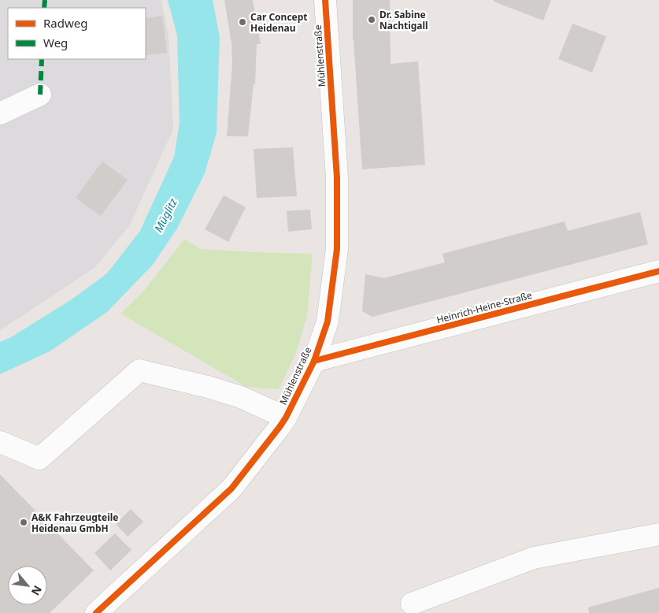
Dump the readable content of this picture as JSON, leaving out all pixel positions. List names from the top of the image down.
{
  "streets": {
    "street": ["Mühlenstraße", "Heinrich-Heine-Straße"]
  },
  "crossings": [
    ["Mühlenstraße", "Heinrich-Heine-Straße"]
  ],
  "water": ["Müglitz"],
  "places": ["Dr. Sabine Nachtigall", "Car Concept Heidenau", "A&K Fahrzeugteile Heidenau GmbH"],
  "legend": ["Radweg", "Weg"],
  "north": "bottom right"
}
